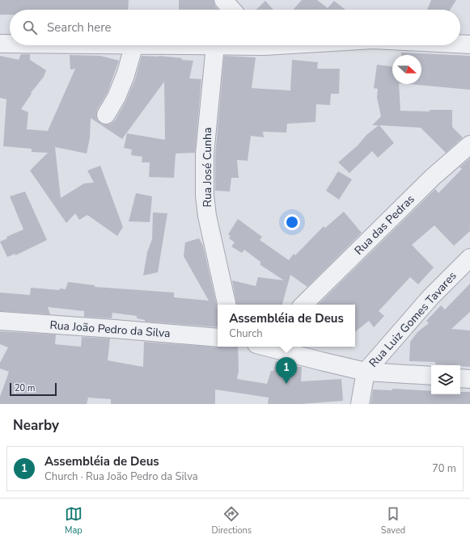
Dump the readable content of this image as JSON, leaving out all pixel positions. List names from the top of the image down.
{
  "streets": {
    "street": [
      "Rua José Cunha",
      "Rua das Pedras",
      "Rua Luiz Gomes Tavares",
      "Rua João Pedro da Silva"
    ]
  },
  "scale_bar": "20 m",
  "north": "right",
  "page": {
    "search": "Search here",
    "popup": ["Assembléia de Deus", "Church"],
    "pins": "1",
    "scale": "20 m",
    "heading": "Nearby",
    "list": [
      {
        "mark": "1",
        "name": "Assembléia de Deus",
        "note": "Church · Rua João Pedro da Silva",
        "value": "70 m"
      }
    ],
    "nav": ["Map", "Directions", "Saved"]
  }
}
